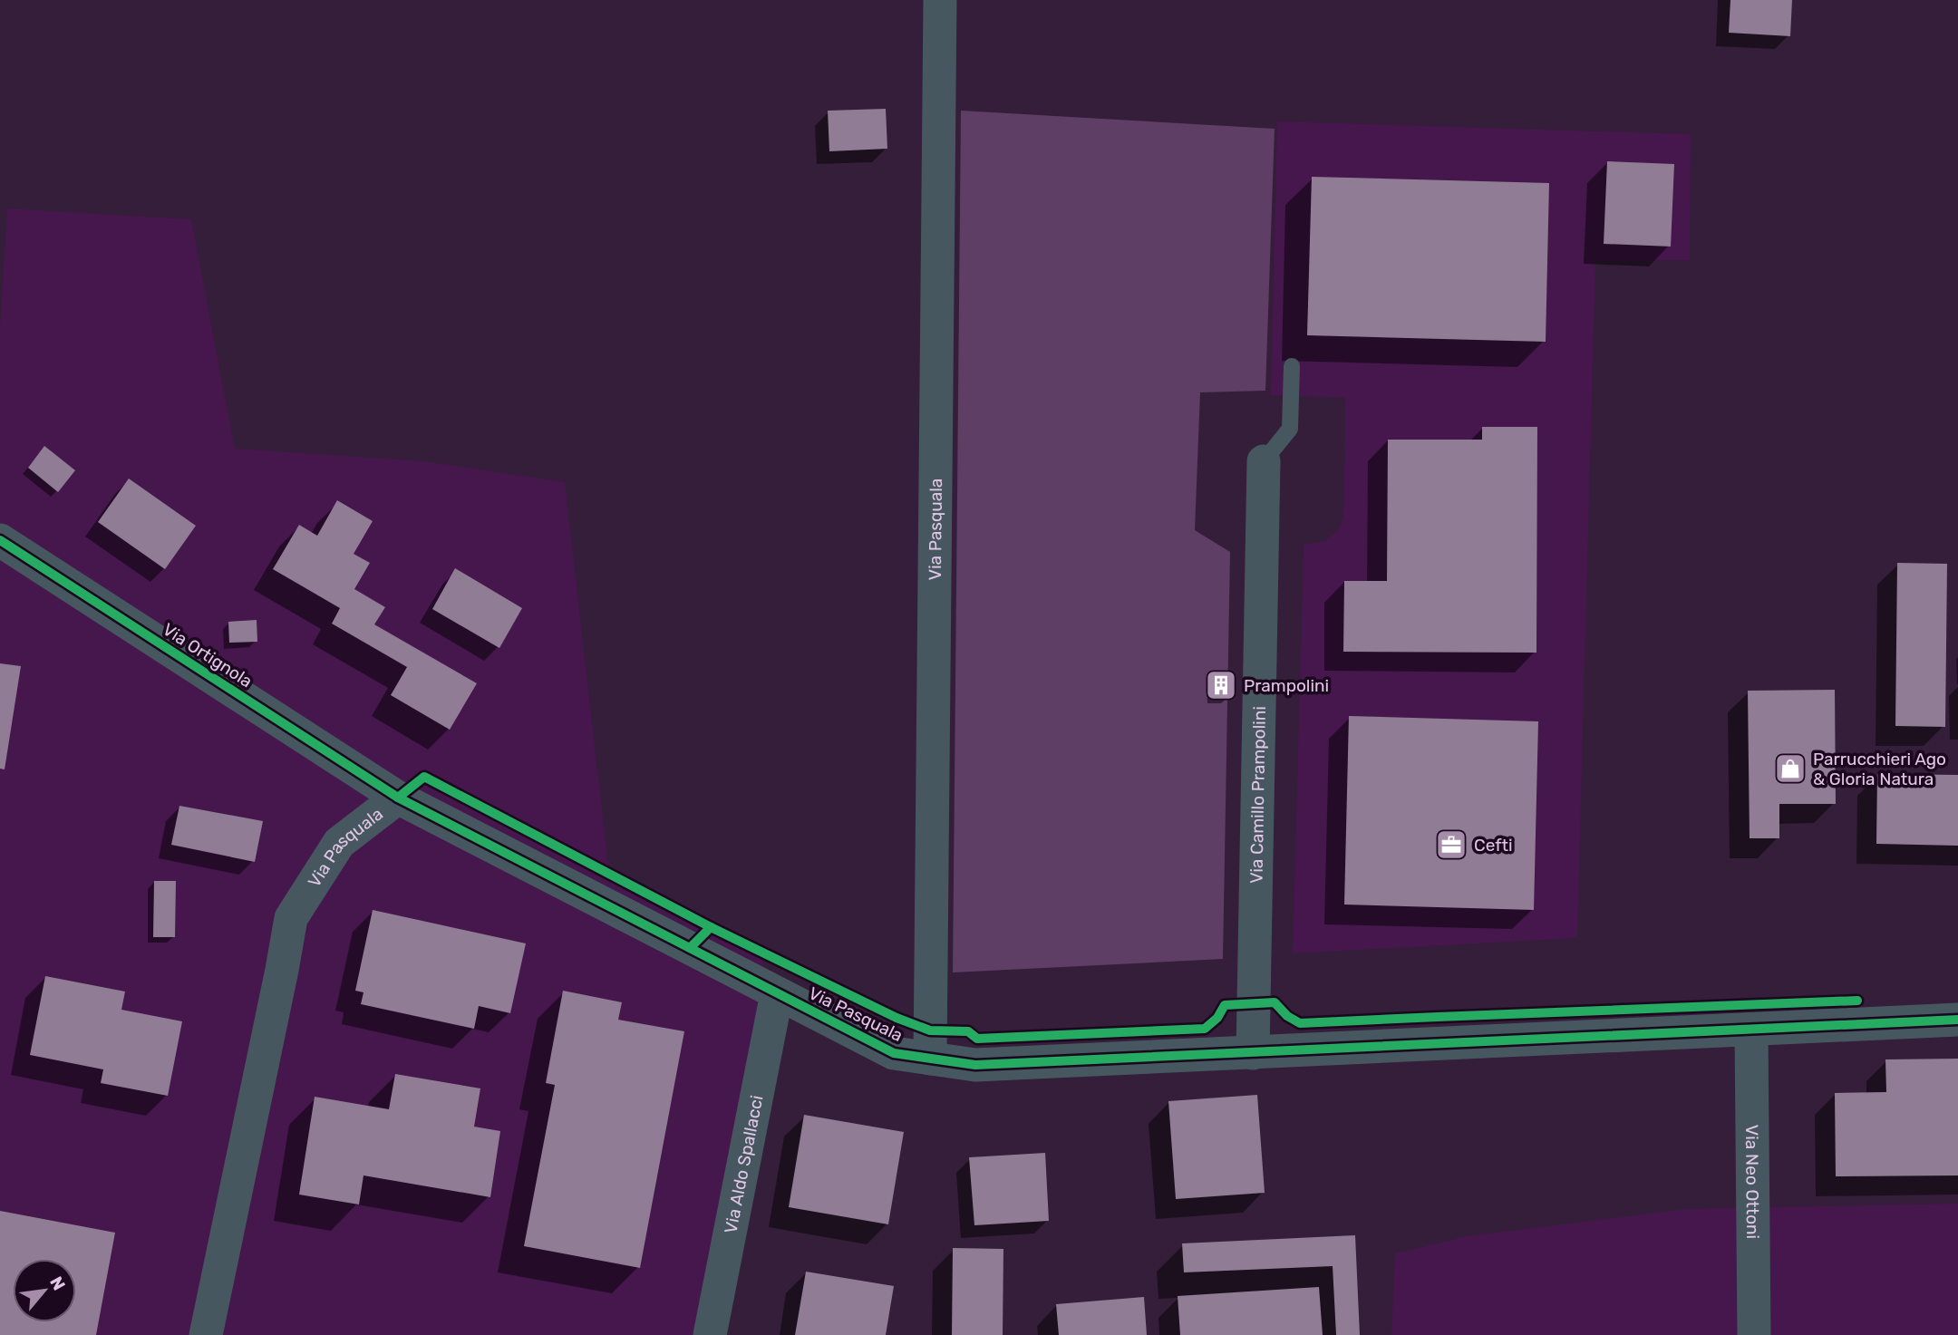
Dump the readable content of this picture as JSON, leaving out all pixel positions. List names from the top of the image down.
{
  "streets": {
    "street": [
      "Via Pasquala",
      "Via Ortignola",
      "Via Camillo Prampolini",
      "Via Aldo Spallacci",
      "Via Neo Ottoni"
    ]
  },
  "crossings": [
    ["Via Pasquala", "Via Ortignola"],
    ["Via Pasquala", "Via Camillo Prampolini"],
    ["Via Pasquala", "Via Aldo Spallacci"],
    ["Via Pasquala", "Via Neo Ottoni"]
  ],
  "places": {
    "building": ["Prampolini"],
    "shop": ["Parrucchieri Ago & Gloria Natura"],
    "office": ["Cefti"]
  },
  "north": "top right"
}
